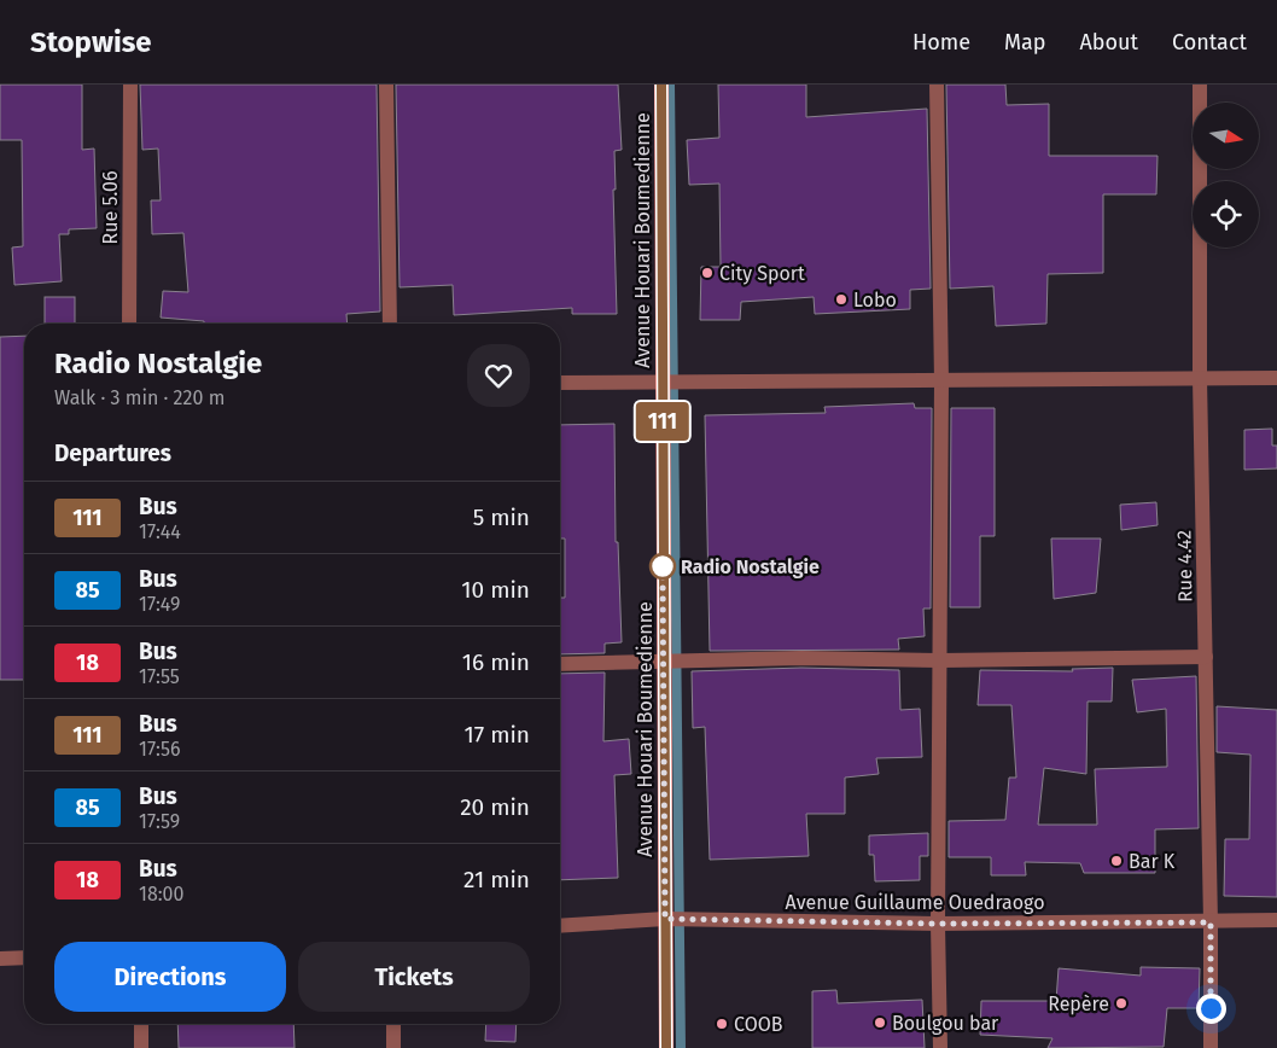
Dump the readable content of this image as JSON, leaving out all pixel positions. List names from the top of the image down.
{
  "streets": {
    "main road": ["Avenue Houari Boumedienne"],
    "street": ["Rue 5.06", "Rue 4.42", "Avenue Guillaume Ouedraogo"]
  },
  "crossings": [
    ["Avenue Houari Boumedienne", "Avenue Guillaume Ouedraogo"],
    ["Rue 4.42", "Avenue Guillaume Ouedraogo"]
  ],
  "places": [
    "City Sport",
    "Lobo",
    "Radio Nostalgie",
    "Bar K",
    "Repère",
    "Boulgou bar",
    "COOB"
  ],
  "lines": ["bus line 111"],
  "north": "right",
  "page": {
    "header": "Stopwise",
    "nav": [
      "Home",
      "Map",
      "About",
      "Contact"
    ],
    "on_map": "111",
    "heading": [
      ["Radio Nostalgie", "Walk · 3 min · 220 m"],
      "Departures"
    ],
    "list": [
      {
        "mark": "111",
        "name": "Bus",
        "note": "17:44",
        "value": "5 min"
      },
      {
        "mark": "85",
        "name": "Bus",
        "note": "17:49",
        "value": "10 min"
      },
      {
        "mark": "18",
        "name": "Bus",
        "note": "17:55",
        "value": "16 min"
      },
      {
        "mark": "111",
        "name": "Bus",
        "note": "17:56",
        "value": "17 min"
      },
      {
        "mark": "85",
        "name": "Bus",
        "note": "17:59",
        "value": "20 min"
      },
      {
        "mark": "18",
        "name": "Bus",
        "note": "18:00",
        "value": "21 min"
      }
    ],
    "buttons": ["Directions", "Tickets"]
  }
}
